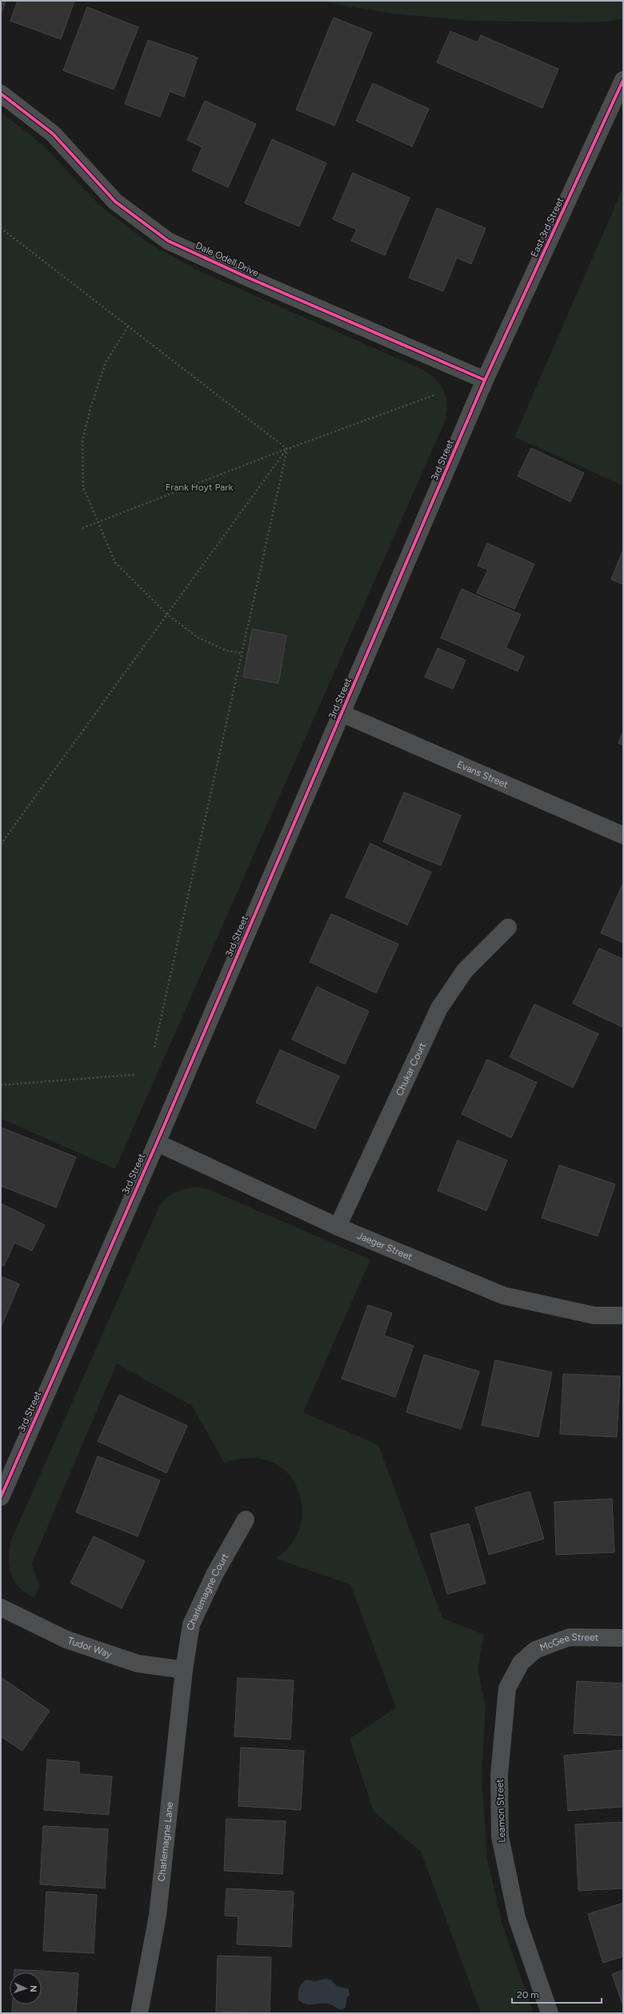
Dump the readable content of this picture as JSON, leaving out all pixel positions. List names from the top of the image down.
{
  "streets": {
    "street": [
      "East 3rd Street",
      "Dale Odell Drive",
      "3rd Street",
      "Evans Street",
      "Chukar Court",
      "Jaeger Street",
      "Charlemagne Court",
      "McGee Street",
      "Tudor Way",
      "Leamon Street",
      "Charlemagne Lane"
    ]
  },
  "crossings": [
    ["East 3rd Street", "Dale Odell Drive"],
    ["East 3rd Street", "3rd Street"],
    ["Dale Odell Drive", "3rd Street"],
    ["3rd Street", "Evans Street"],
    ["3rd Street", "Jaeger Street"],
    ["Chukar Court", "Jaeger Street"],
    ["Charlemagne Court", "Tudor Way"],
    ["Charlemagne Court", "Charlemagne Lane"],
    ["McGee Street", "Leamon Street"],
    ["Tudor Way", "Charlemagne Lane"]
  ],
  "parks": ["Frank Hoyt Park"],
  "scale_bar": "20 m",
  "north": "right"
}
